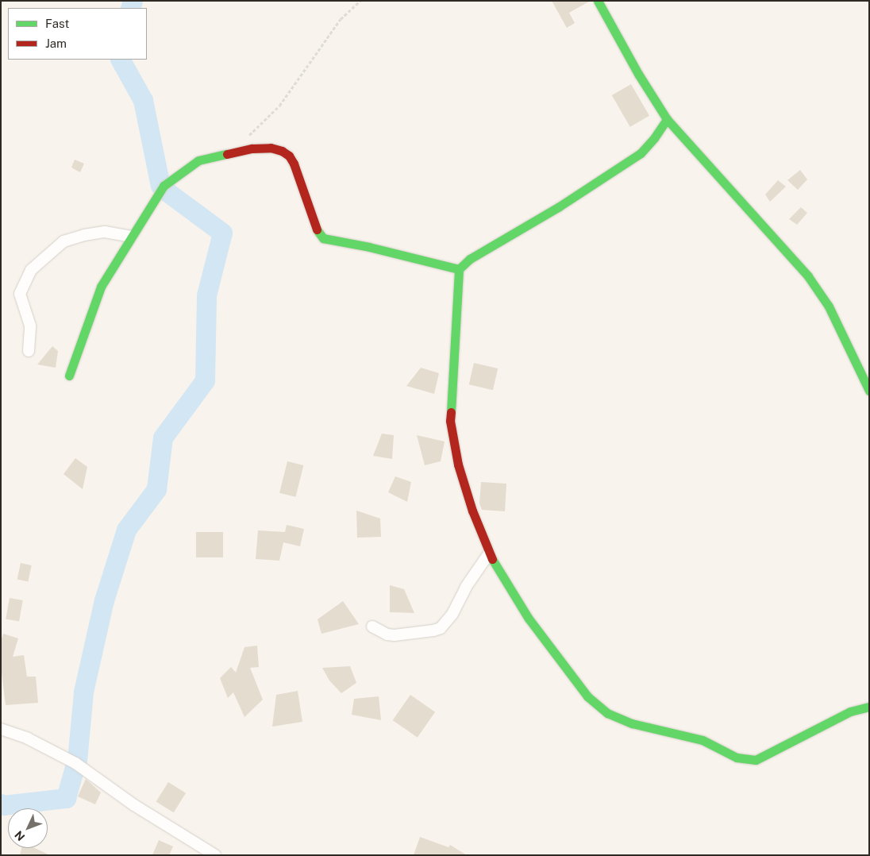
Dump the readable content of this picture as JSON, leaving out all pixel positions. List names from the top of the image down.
{
  "legend": ["Fast", "Jam"],
  "north": "bottom left"
}
